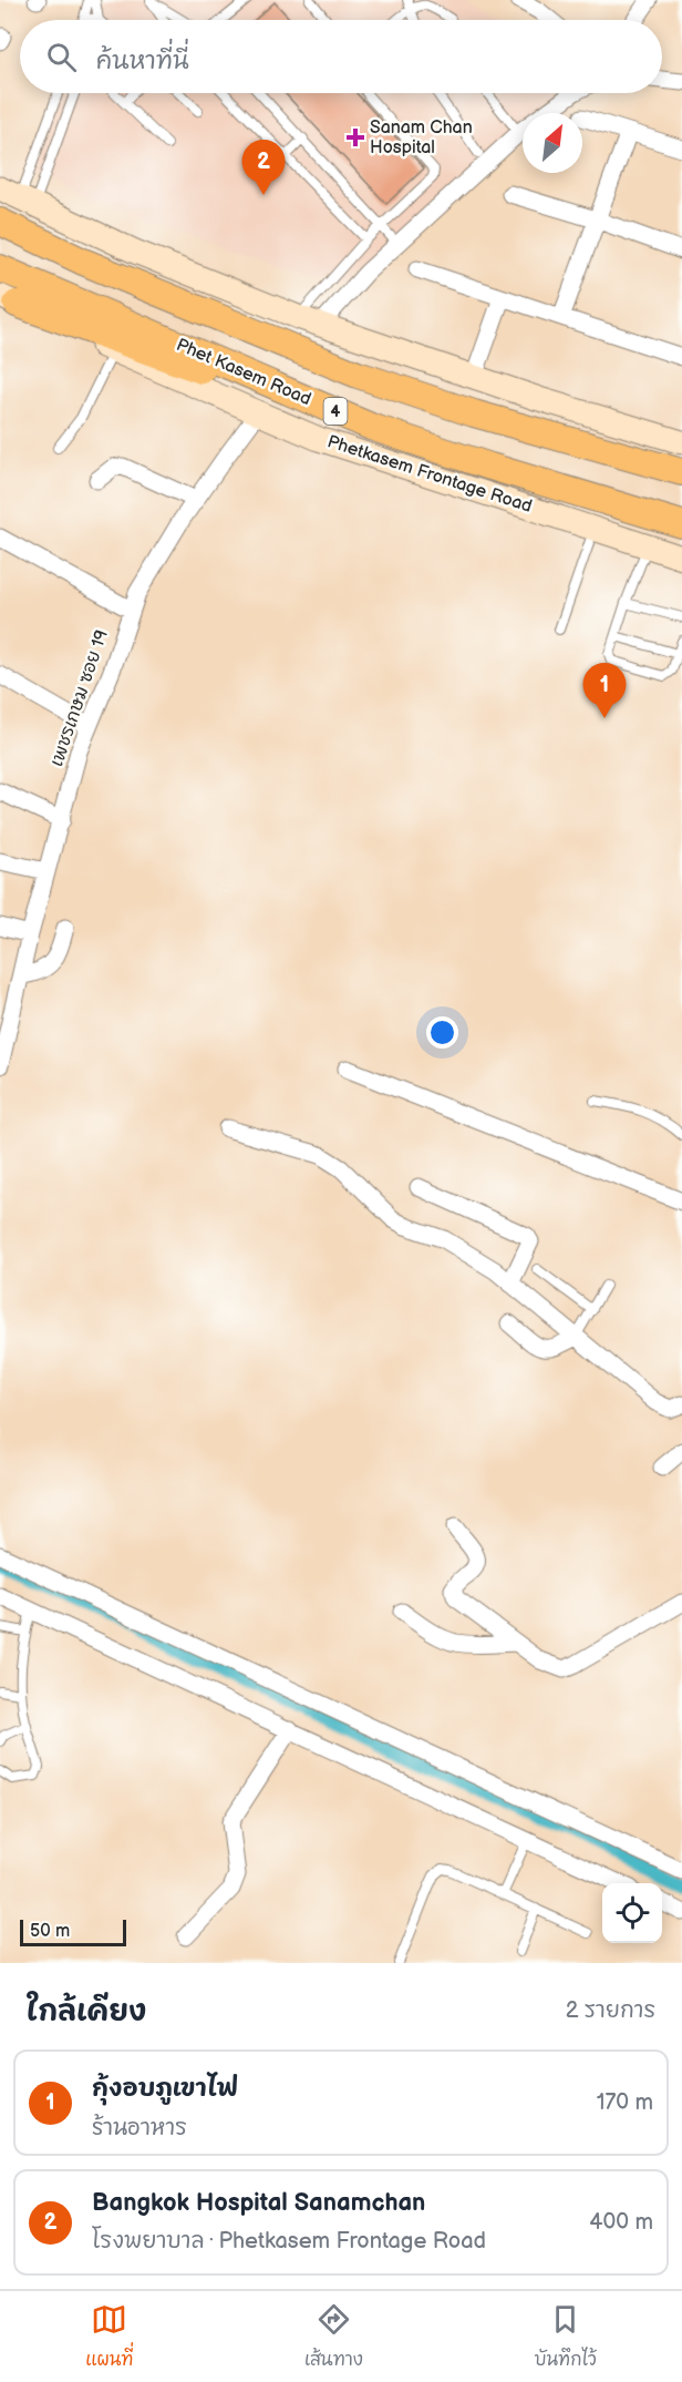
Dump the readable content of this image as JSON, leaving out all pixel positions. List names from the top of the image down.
{
  "streets": {
    "highway": ["Phet Kasem Road", "4"],
    "main road": ["Phetkasem Frontage Road"],
    "street": ["เพชรเกษม ซอย 19"]
  },
  "crossings": [
    ["Phetkasem Frontage Road", "เพชรเกษม ซอย 19"]
  ],
  "places": {
    "health": ["Sanam Chan Hospital"]
  },
  "scale_bar": "50 m",
  "north": "top right",
  "page": {
    "search": "ค้นหาที่นี่",
    "pins": ["2", "1"],
    "scale": "50 m",
    "heading": ["ใกล้เคียง", "2 รายการ"],
    "list": [
      {
        "mark": "1",
        "name": "กุ้งอบภูเขาไฟ",
        "note": "ร้านอาหาร",
        "value": "170 m"
      },
      {
        "mark": "2",
        "name": "Bangkok Hospital Sanamchan",
        "note": "โรงพยาบาล · Phetkasem Frontage Road",
        "value": "400 m"
      }
    ],
    "nav": ["แผนที่", "เส้นทาง", "บันทึกไว้"]
  }
}
